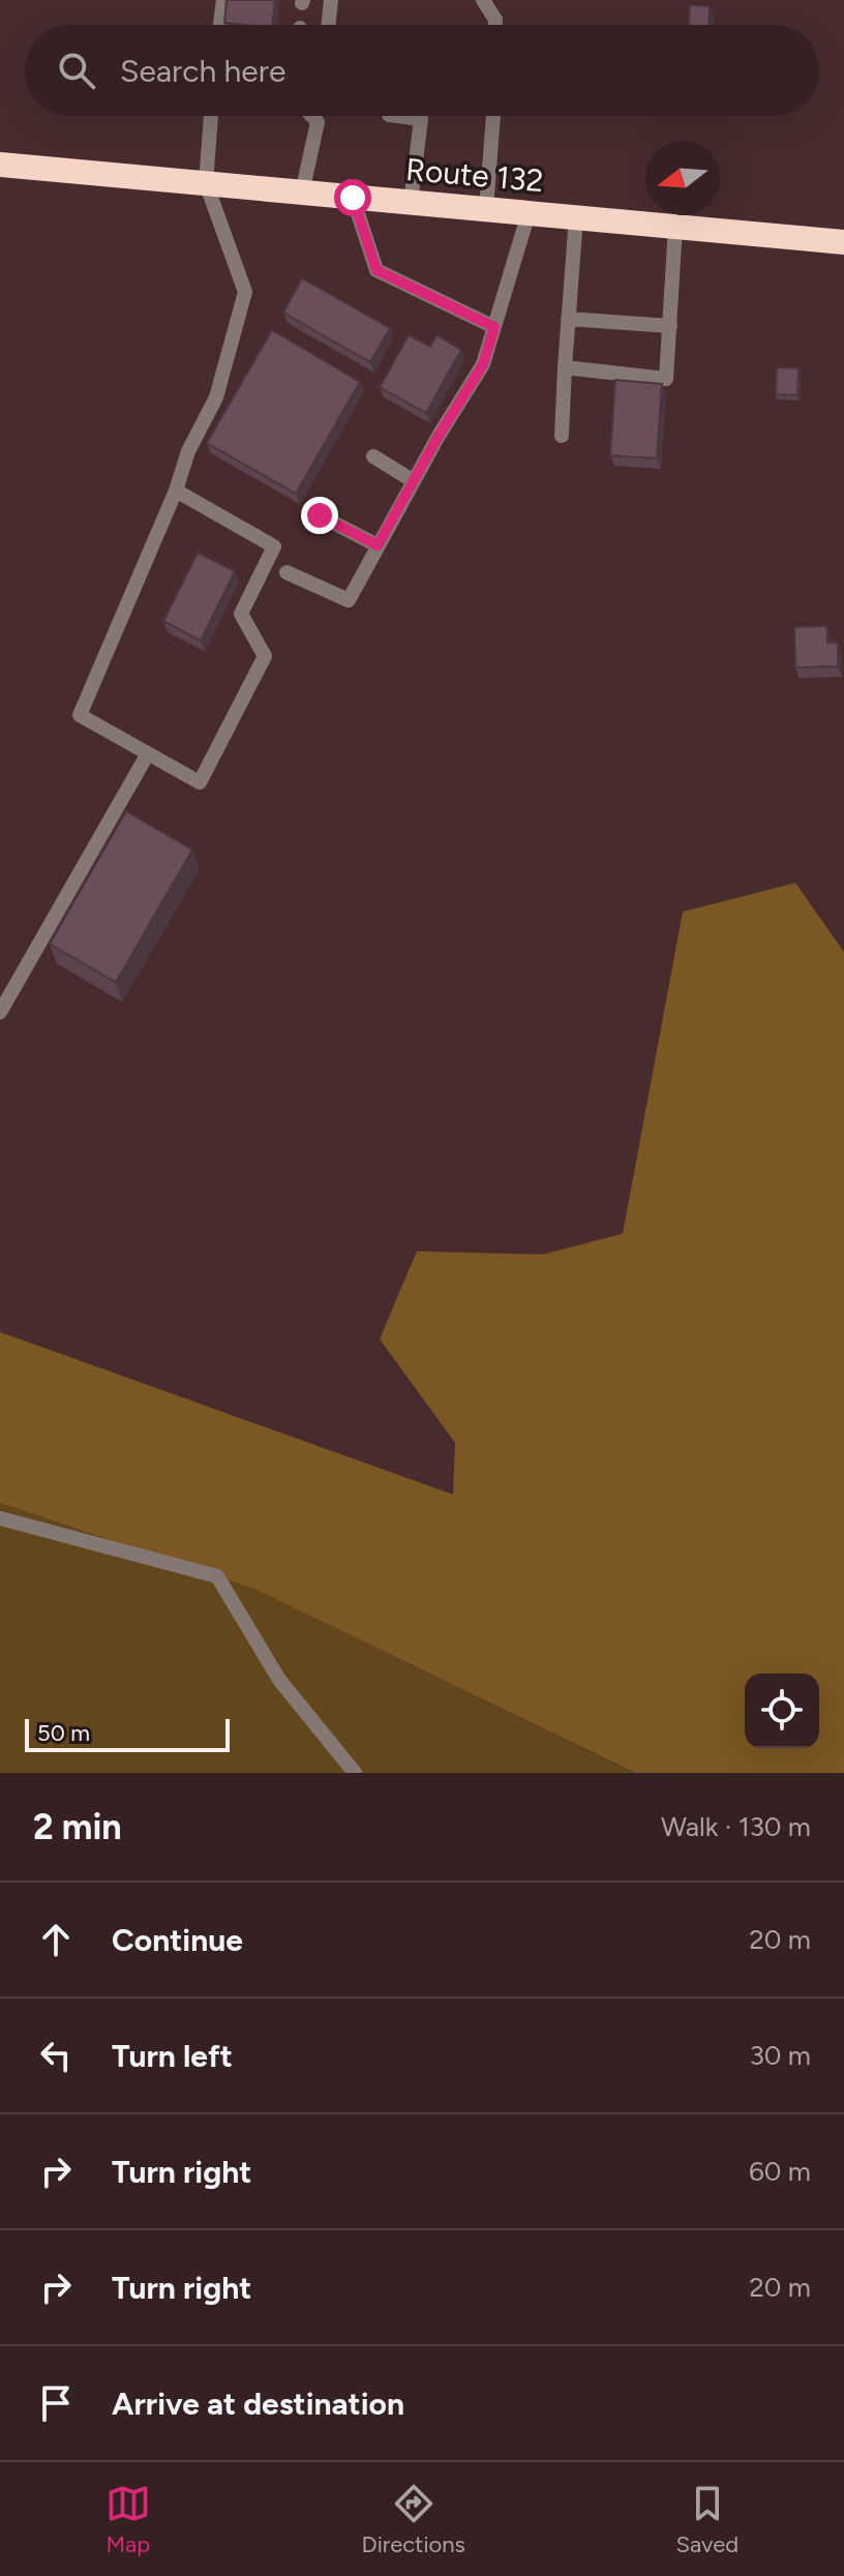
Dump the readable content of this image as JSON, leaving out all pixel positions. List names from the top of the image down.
{
  "streets": {
    "highway": ["Route 132"]
  },
  "scale_bar": "50 m",
  "north": "left",
  "page": {
    "search": "Search here",
    "scale": "50 m",
    "heading": ["2 min", "Walk · 130 m"],
    "list": [
      ["Continue", "20 m"],
      ["Turn left", "30 m"],
      ["Turn right", "60 m"],
      ["Turn right", "20 m"],
      "Arrive at destination"
    ],
    "nav": ["Map", "Directions", "Saved"]
  }
}
